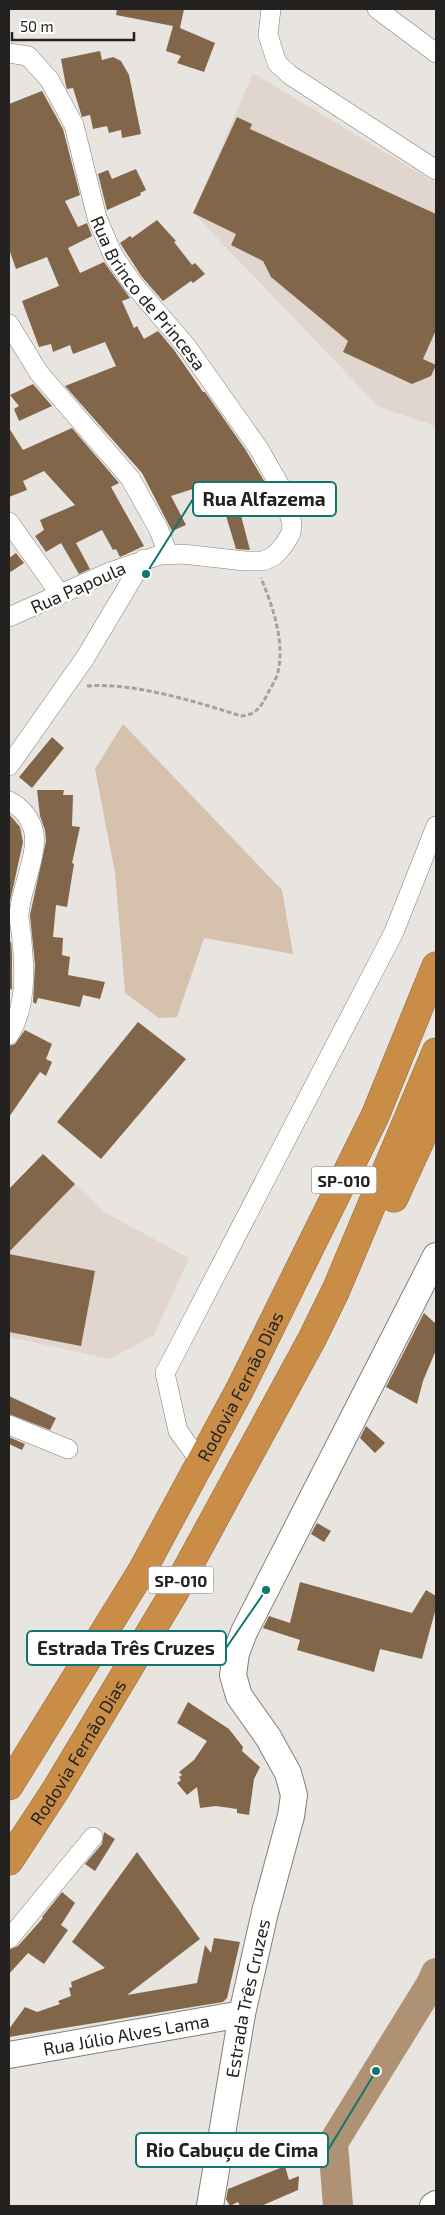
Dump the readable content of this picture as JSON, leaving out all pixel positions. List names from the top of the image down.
{
  "streets": {
    "highway": ["SP-010", "Rodovia Fernão Dias"],
    "main road": ["Estrada Três Cruzes", "Rua Júlio Alves Lama"],
    "street": ["Rua Brinco de Princesa", "Rua Papoula"]
  },
  "crossings": [
    ["Rua Brinco de Princesa", "Rua Papoula"],
    ["Estrada Três Cruzes", "Rua Júlio Alves Lama"]
  ],
  "places": ["Rua Alfazema", "Estrada Três Cruzes", "Rio Cabuçu de Cima"],
  "scale_bar": "50 m"
}
